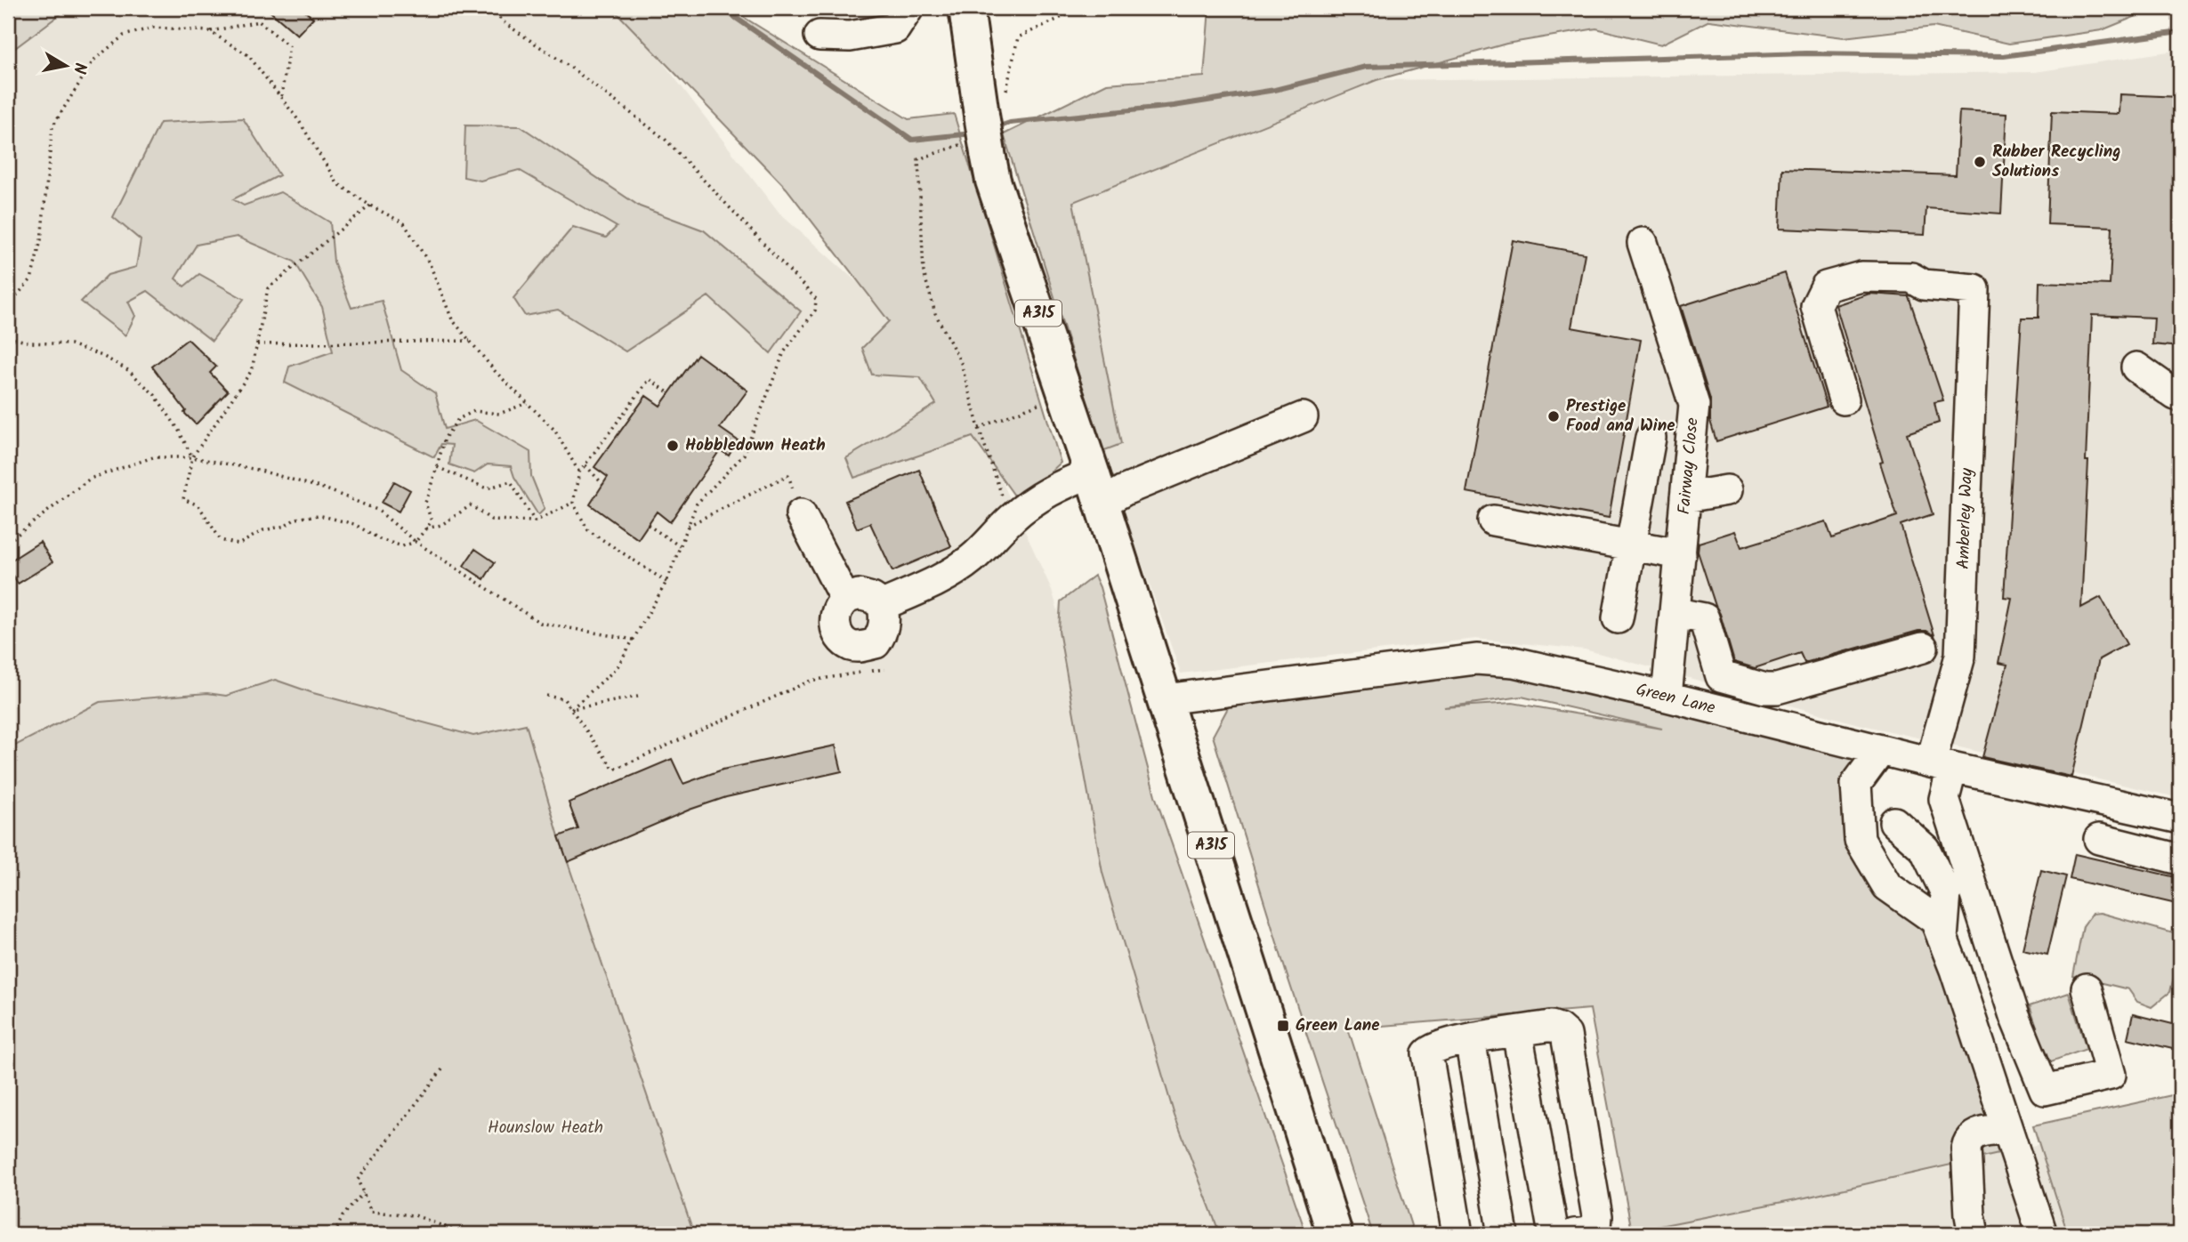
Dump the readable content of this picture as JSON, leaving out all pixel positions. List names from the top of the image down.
{
  "streets": {
    "main road": ["A315"],
    "street": ["Fairway Close", "Amberley Way", "Green Lane"]
  },
  "crossings": [
    ["A315", "Green Lane"],
    ["Fairway Close", "Green Lane"],
    ["Amberley Way", "Green Lane"]
  ],
  "parks": ["Hounslow Heath"],
  "places": {
    "other": ["Rubber Recycling Solutions", "Prestige Food and Wine", "Hobbledown Heath"],
    "transit": ["Green Lane"]
  },
  "north": "right"
}
